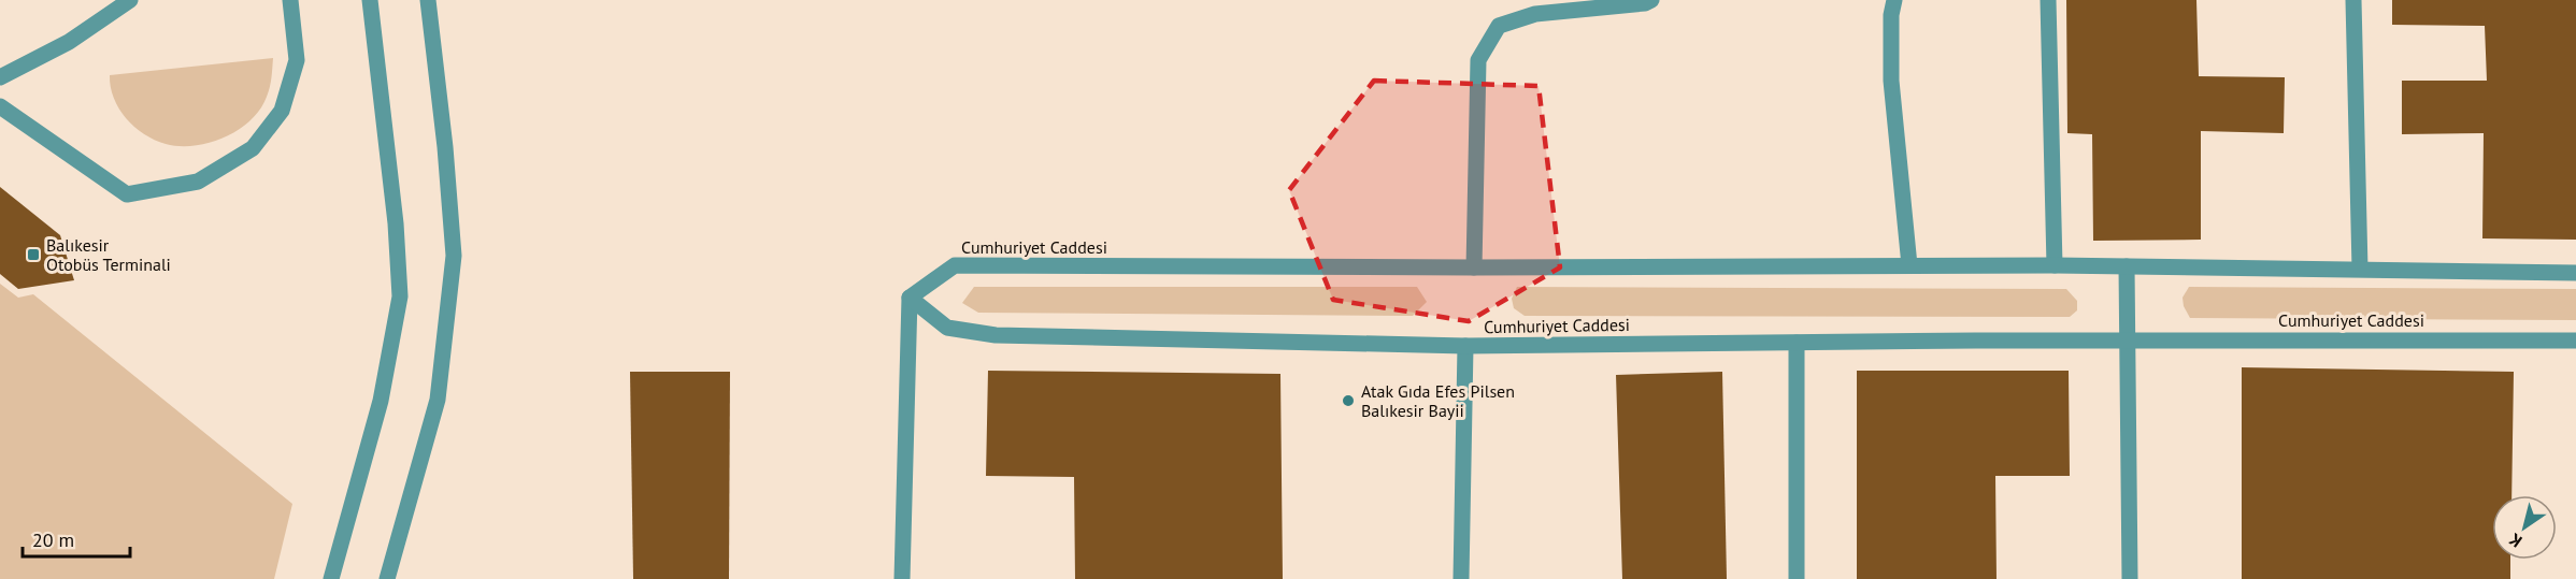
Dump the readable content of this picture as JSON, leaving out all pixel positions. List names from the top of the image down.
{
  "streets": {
    "street": ["Cumhuriyet Caddesi"]
  },
  "places": {
    "transit": ["Balıkesir Otobüs Terminali"],
    "other": ["Atak Gıda Efes Pilsen Balıkesir Bayii"]
  },
  "scale_bar": "20 m",
  "north": "bottom left"
}
